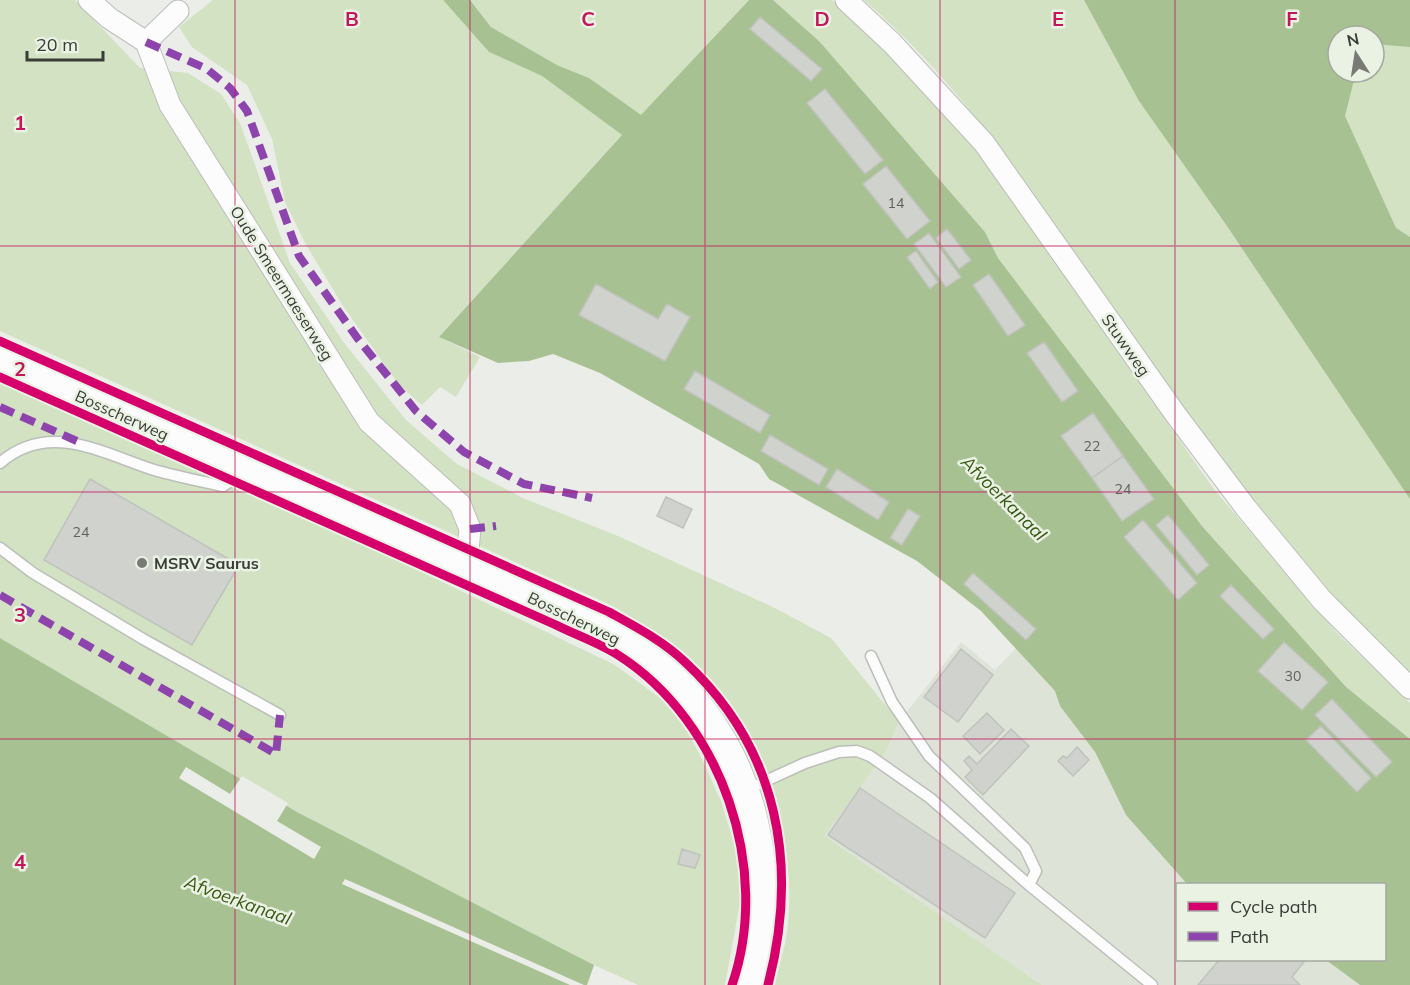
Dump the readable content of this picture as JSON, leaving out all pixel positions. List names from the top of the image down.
{
  "streets": {
    "street": ["Oude Smeermaeserweg", "Stuwweg", "Bosscherweg"]
  },
  "crossings": [
    ["Oude Smeermaeserweg", "Bosscherweg"]
  ],
  "water": ["Afvoerkanaal"],
  "places": ["MSRV Saurus"],
  "house_numbers": [
    "14",
    "22",
    "24",
    "24",
    "30"
  ],
  "legend": ["Cycle path", "Path"],
  "scale_bar": "20 m",
  "north": "top",
  "grid": {
    "columns": [
      "B",
      "C",
      "D",
      "E",
      "F"
    ],
    "rows": [
      "1",
      "2",
      "3",
      "4"
    ]
  }
}
